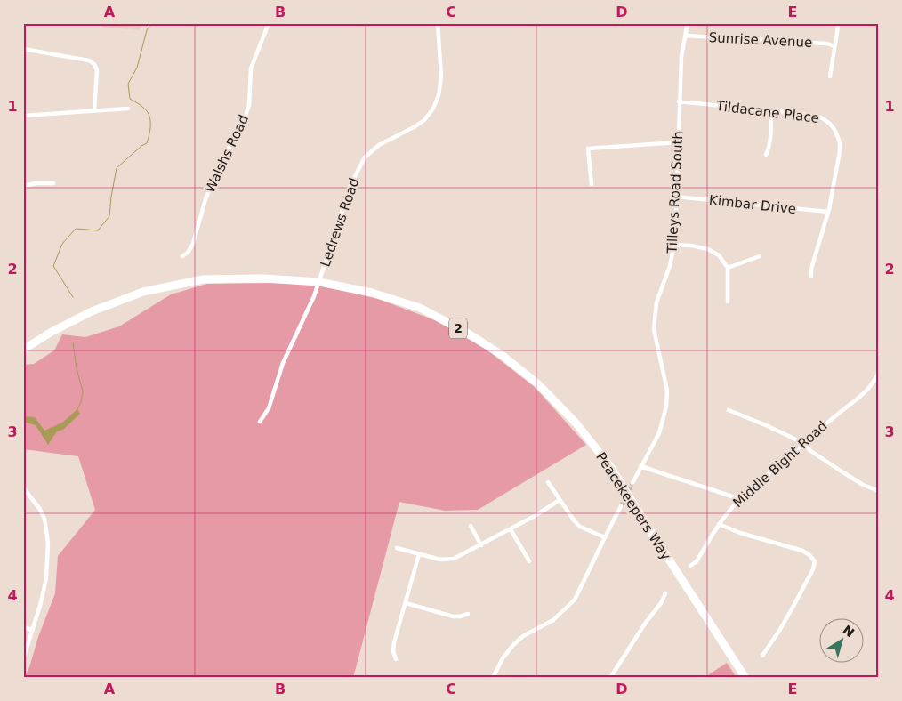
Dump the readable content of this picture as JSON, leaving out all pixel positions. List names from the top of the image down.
{
  "streets": {
    "highway": ["2", "Peacekeepers Way"],
    "street": [
      "Sunrise Avenue",
      "Tildacane Place",
      "Walshs Road",
      "Tilleys Road South",
      "Kimbar Drive",
      "Ledrews Road",
      "Middle Bight Road"
    ]
  },
  "crossings": [
    ["Sunrise Avenue", "Tilleys Road South"],
    ["Tildacane Place", "Tilleys Road South"],
    ["Tildacane Place", "Kimbar Drive"],
    ["Tilleys Road South", "Kimbar Drive"]
  ],
  "north": "top right",
  "grid": {
    "columns": [
      "A",
      "B",
      "C",
      "D",
      "E"
    ],
    "rows": [
      "1",
      "2",
      "3",
      "4"
    ]
  }
}
